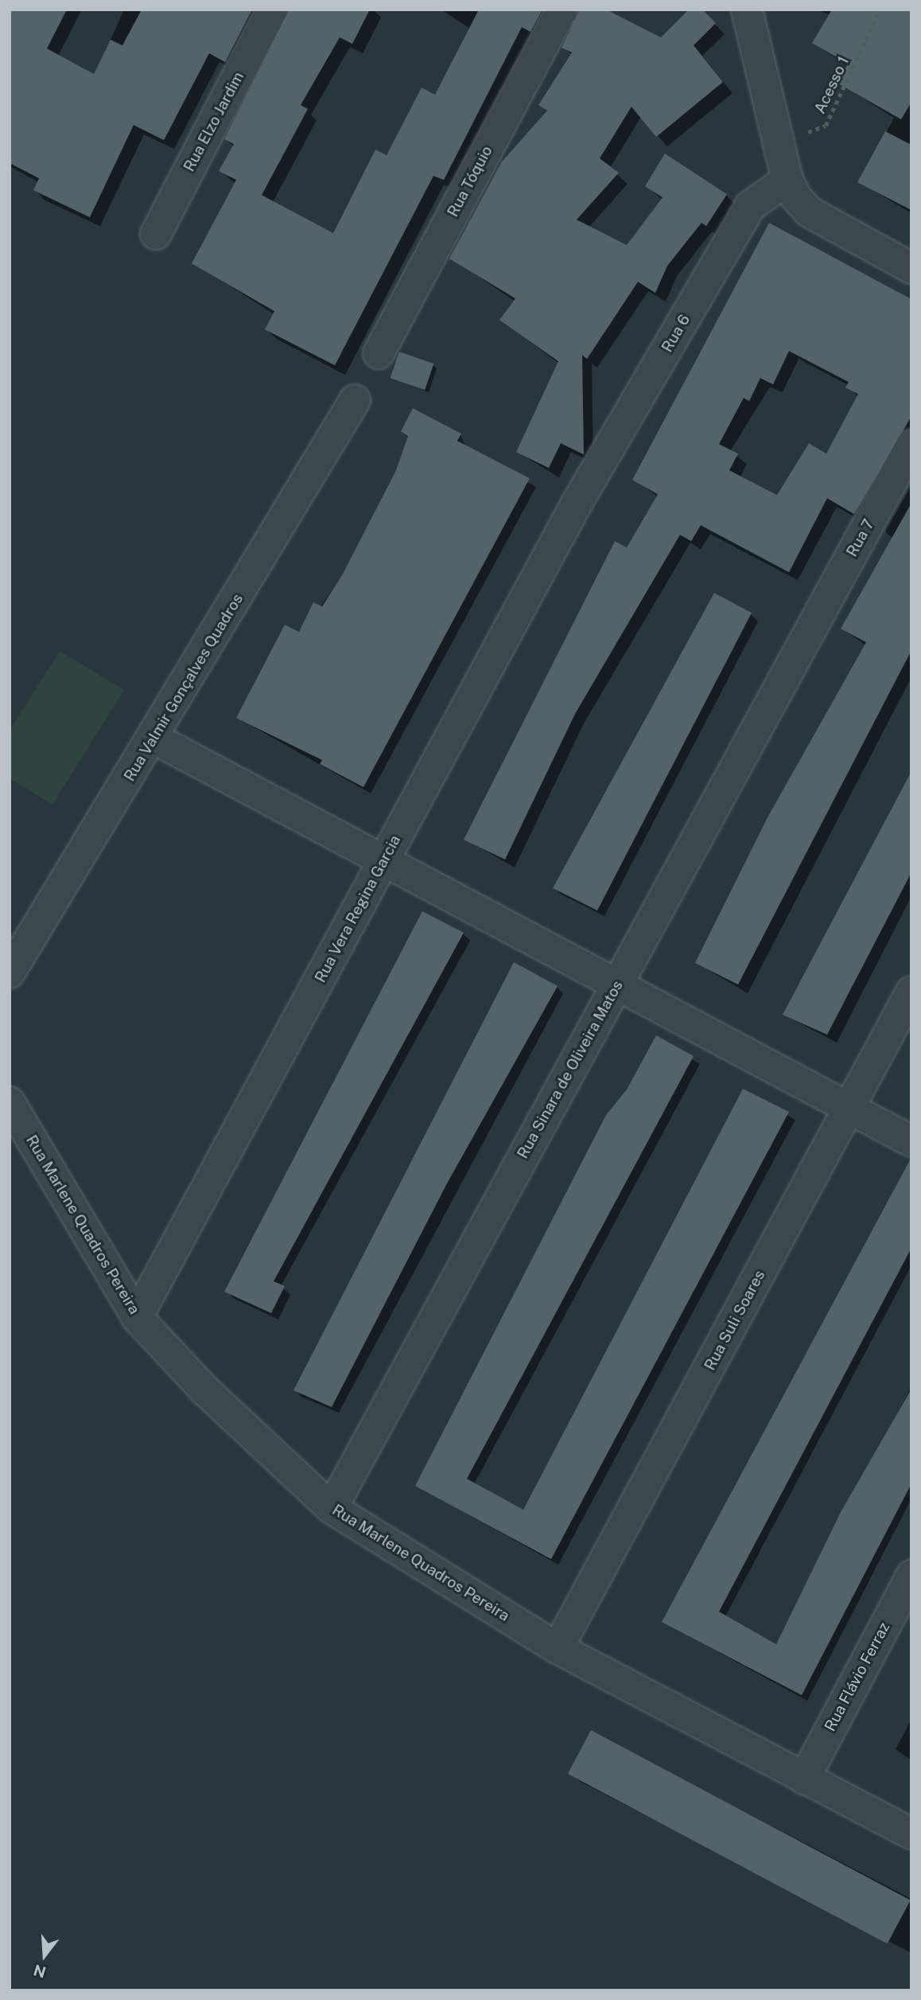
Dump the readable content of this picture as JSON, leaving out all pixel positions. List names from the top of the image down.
{
  "streets": {
    "street": [
      "Rua Elzo Jardim",
      "Rua Tóquio",
      "Rua 6",
      "Rua 7",
      "Rua Valmir Gonçalves Quadros",
      "Rua Vera Regina Garcia",
      "Rua Sinara de Oliveira Matos",
      "Rua Marlene Quadros Pereira",
      "Rua Suli Soares",
      "Rua Flávio Ferraz"
    ],
    "path": ["Acesso 1"]
  },
  "crossings": [
    ["Rua 6", "Rua Vera Regina Garcia"],
    ["Rua 7", "Rua Sinara de Oliveira Matos"],
    ["Rua Vera Regina Garcia", "Rua Marlene Quadros Pereira"],
    ["Rua Sinara de Oliveira Matos", "Rua Marlene Quadros Pereira"],
    ["Rua Marlene Quadros Pereira", "Rua Suli Soares"],
    ["Rua Marlene Quadros Pereira", "Rua Flávio Ferraz"]
  ],
  "north": "bottom"
}
